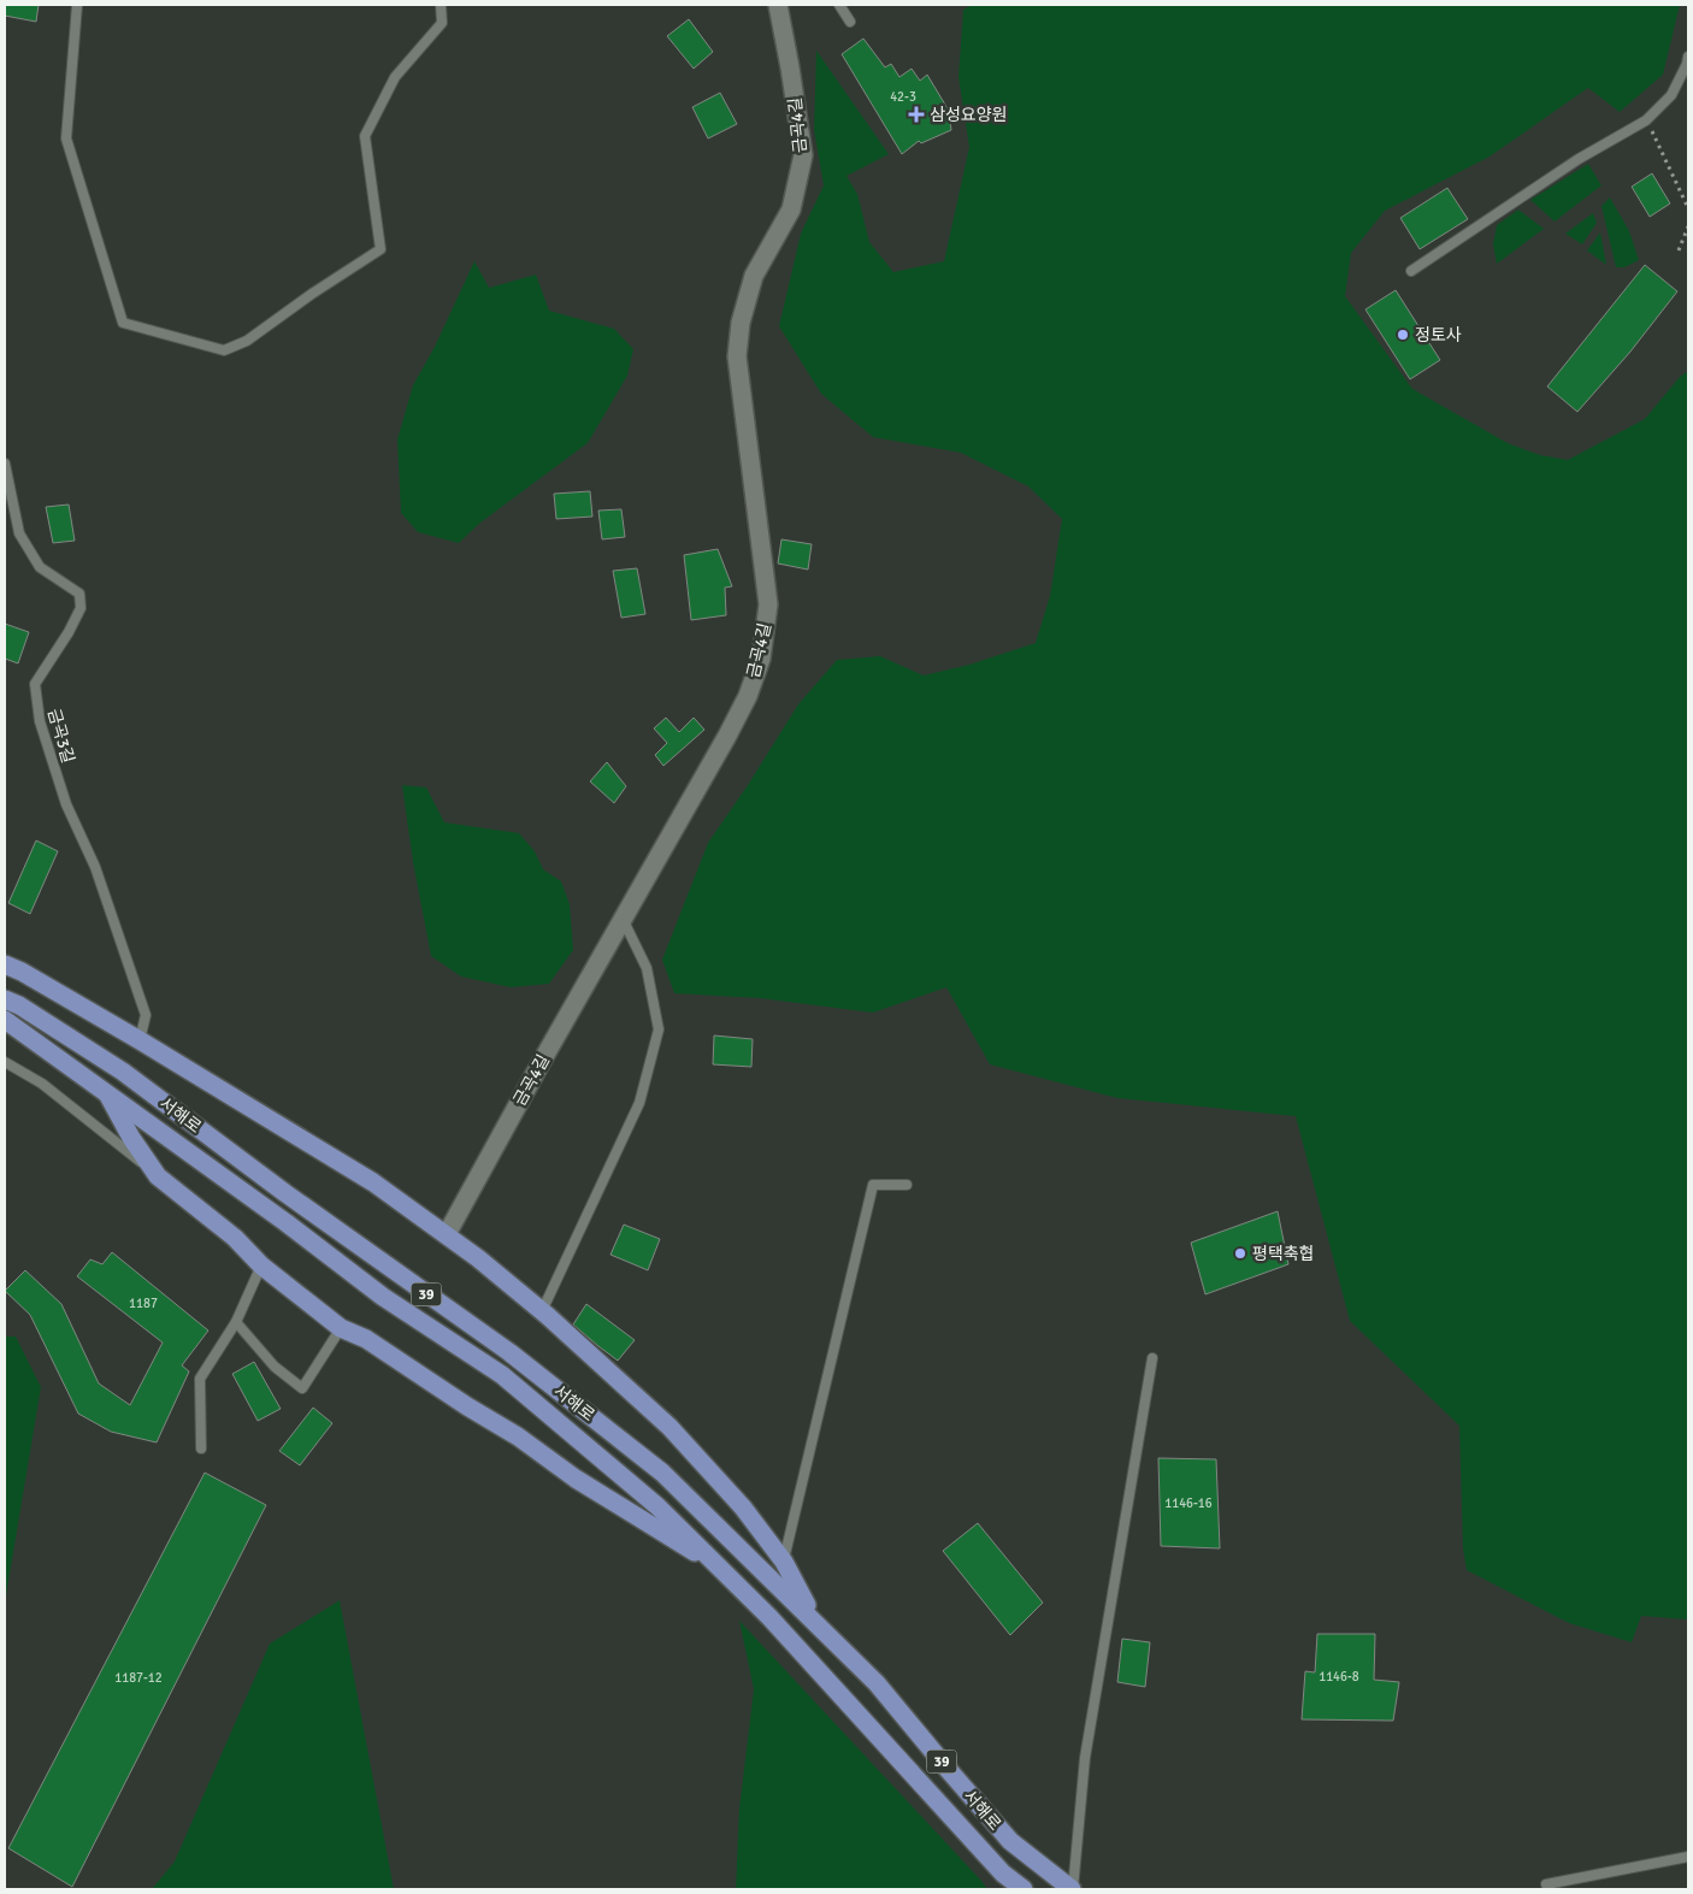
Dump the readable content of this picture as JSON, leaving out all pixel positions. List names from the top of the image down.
{
  "streets": {
    "main road": ["서해로", "39"],
    "street": ["금곡4길"],
    "lane": ["금곡3길"]
  },
  "places": {
    "health": ["삼성요양원"],
    "other": ["정토사", "평택축협"]
  },
  "house_numbers": [
    "42-3",
    "1187",
    "1146-16",
    "1146-8",
    "1187-12"
  ]
}
